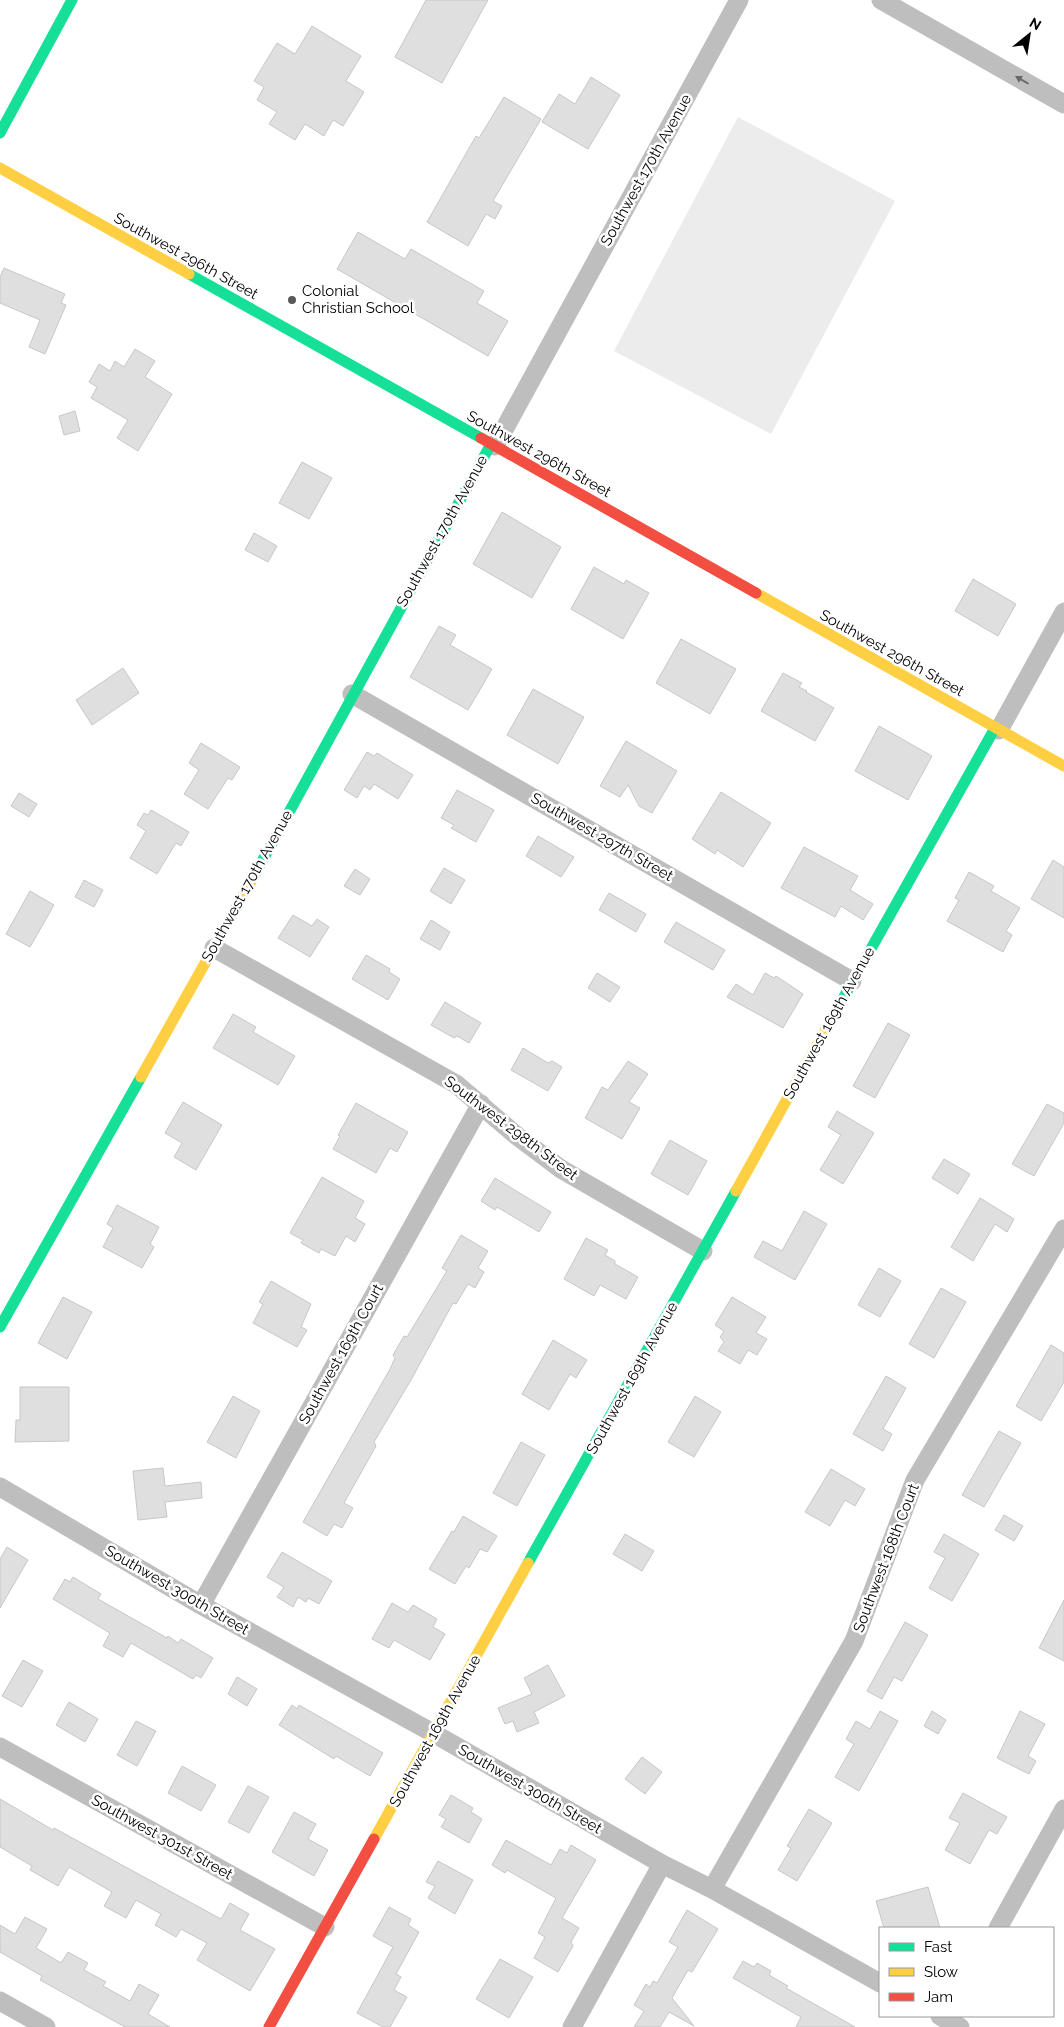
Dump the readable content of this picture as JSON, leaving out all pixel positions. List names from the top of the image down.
{
  "streets": {
    "street": [
      "Southwest 170th Avenue",
      "Southwest 296th Street",
      "Southwest 297th Street",
      "Southwest 169th Avenue",
      "Southwest 298th Street",
      "Southwest 169th Court",
      "Southwest 168th Court",
      "Southwest 300th Street",
      "Southwest 301st Street"
    ]
  },
  "crossings": [
    ["Southwest 170th Avenue", "Southwest 296th Street"],
    ["Southwest 170th Avenue", "Southwest 297th Street"],
    ["Southwest 170th Avenue", "Southwest 298th Street"],
    ["Southwest 296th Street", "Southwest 169th Avenue"],
    ["Southwest 297th Street", "Southwest 169th Avenue"],
    ["Southwest 169th Avenue", "Southwest 298th Street"],
    ["Southwest 169th Avenue", "Southwest 300th Street"],
    ["Southwest 169th Avenue", "Southwest 301st Street"],
    ["Southwest 298th Street", "Southwest 169th Court"],
    ["Southwest 169th Court", "Southwest 300th Street"],
    ["Southwest 168th Court", "Southwest 300th Street"]
  ],
  "places": ["Colonial Christian School"],
  "legend": ["Fast", "Slow", "Jam"],
  "north": "top right"
}
